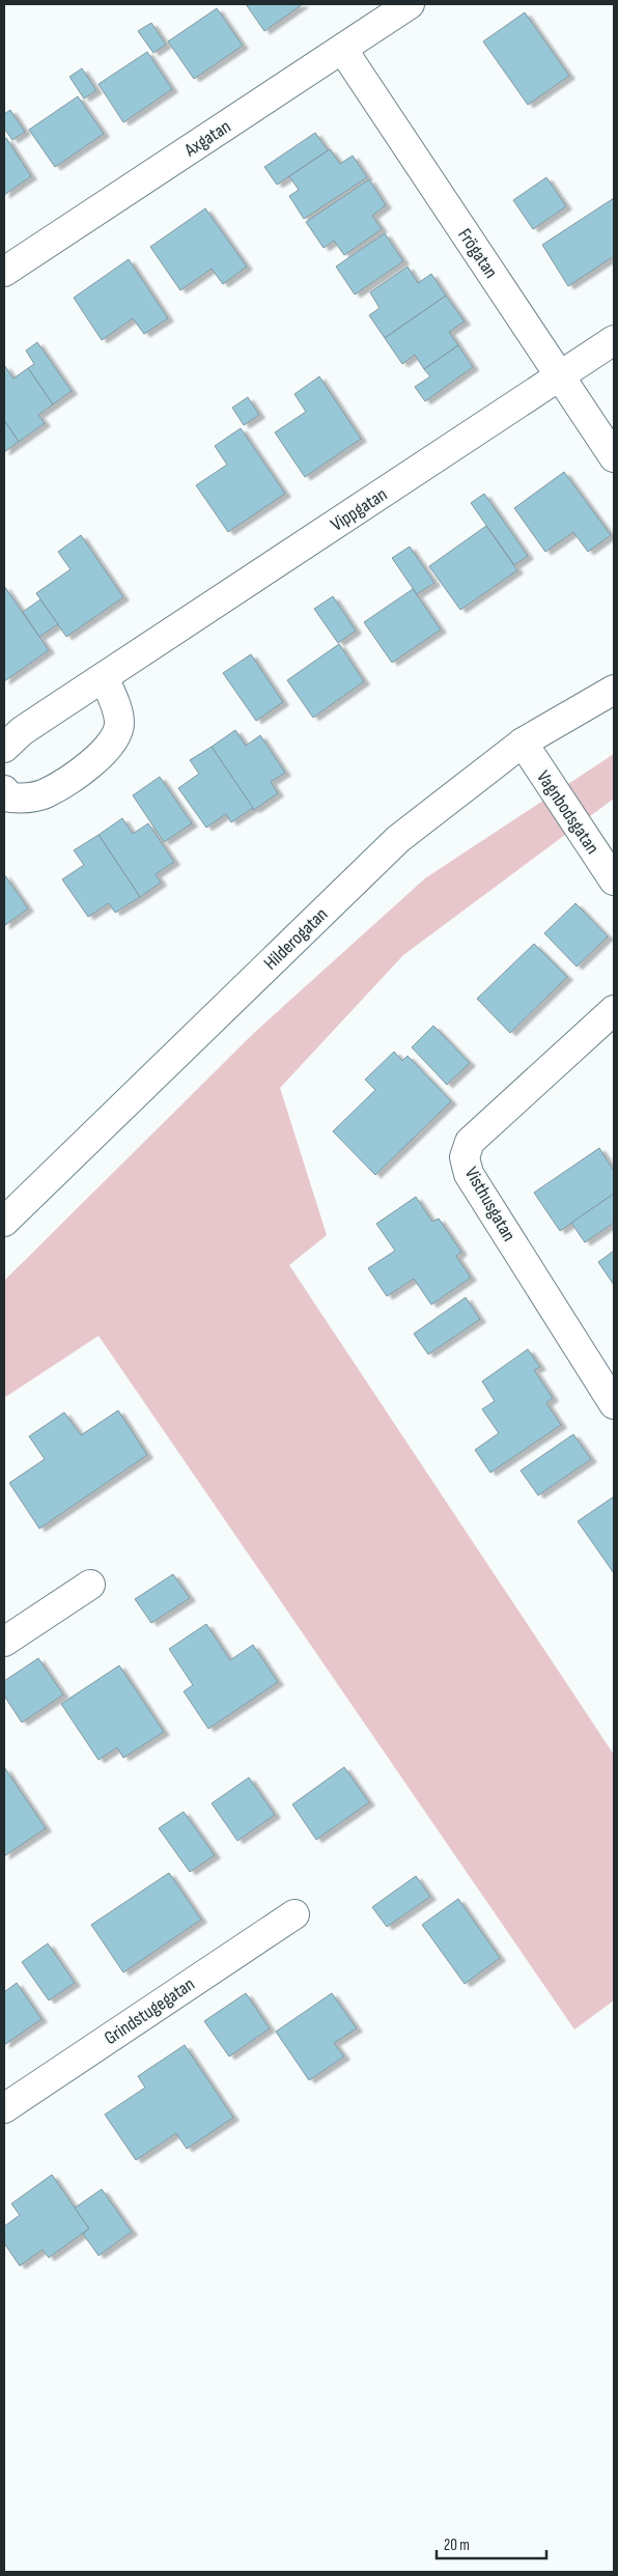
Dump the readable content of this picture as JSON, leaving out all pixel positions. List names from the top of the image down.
{
  "streets": {
    "street": [
      "Axgatan",
      "Frögatan",
      "Vippgatan",
      "Vagnbodsgatan",
      "Hilderogatan",
      "Visthusgatan",
      "Grindstugegatan"
    ]
  },
  "crossings": [
    ["Axgatan", "Frögatan"],
    ["Frögatan", "Vippgatan"],
    ["Vagnbodsgatan", "Hilderogatan"]
  ],
  "scale_bar": "20 m"
}
